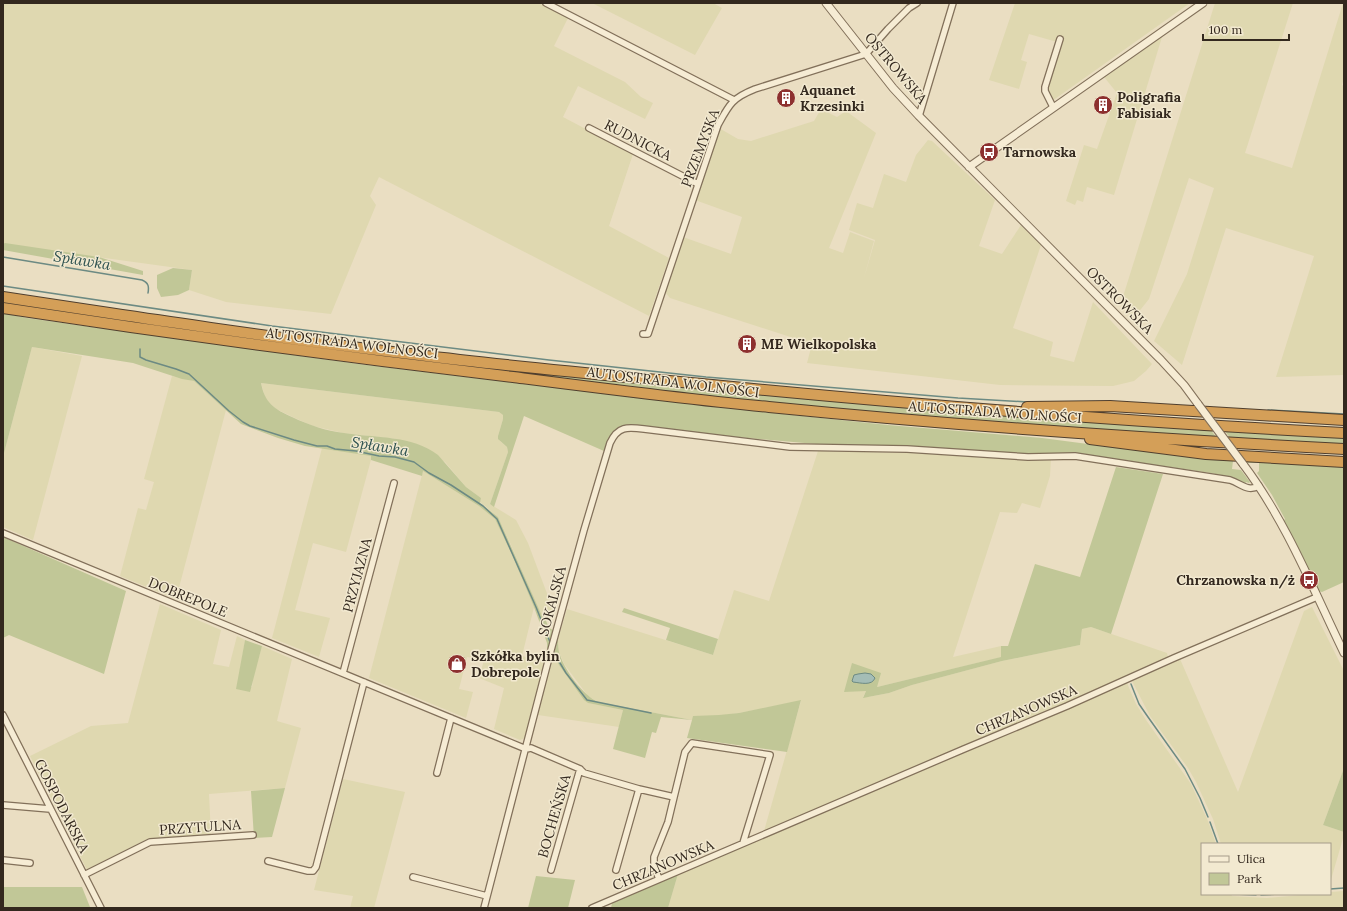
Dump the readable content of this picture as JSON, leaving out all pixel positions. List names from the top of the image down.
{
  "streets": {
    "highway": ["AUTOSTRADA WOLNOŚCI"],
    "street": [
      "OSTROWSKA",
      "RUDNICKA",
      "PRZEMYSKA",
      "PRZYJAZNA",
      "DOBREPOLE",
      "SOKALSKA",
      "CHRZANOWSKA",
      "GOSPODARSKA",
      "BOCHEŃSKA",
      "PRZYTULNA"
    ]
  },
  "crossings": [
    ["OSTROWSKA", "PRZEMYSKA"],
    ["OSTROWSKA", "SOKALSKA"],
    ["OSTROWSKA", "CHRZANOWSKA"],
    ["RUDNICKA", "PRZEMYSKA"],
    ["PRZYJAZNA", "DOBREPOLE"],
    ["DOBREPOLE", "SOKALSKA"],
    ["DOBREPOLE", "BOCHEŃSKA"],
    ["SOKALSKA", "BOCHEŃSKA"],
    ["GOSPODARSKA", "PRZYTULNA"]
  ],
  "water": ["Spławka"],
  "places": {
    "building": ["Aquanet Krzesinki", "Poligrafia Fabisiak", "ME Wielkopolska"],
    "bus stop": ["Tarnowska", "Chrzanowska n/ż"],
    "shop": ["Szkółka bylin Dobrepole"]
  },
  "legend": ["Ulica", "Park"],
  "scale_bar": "100 m"
}
